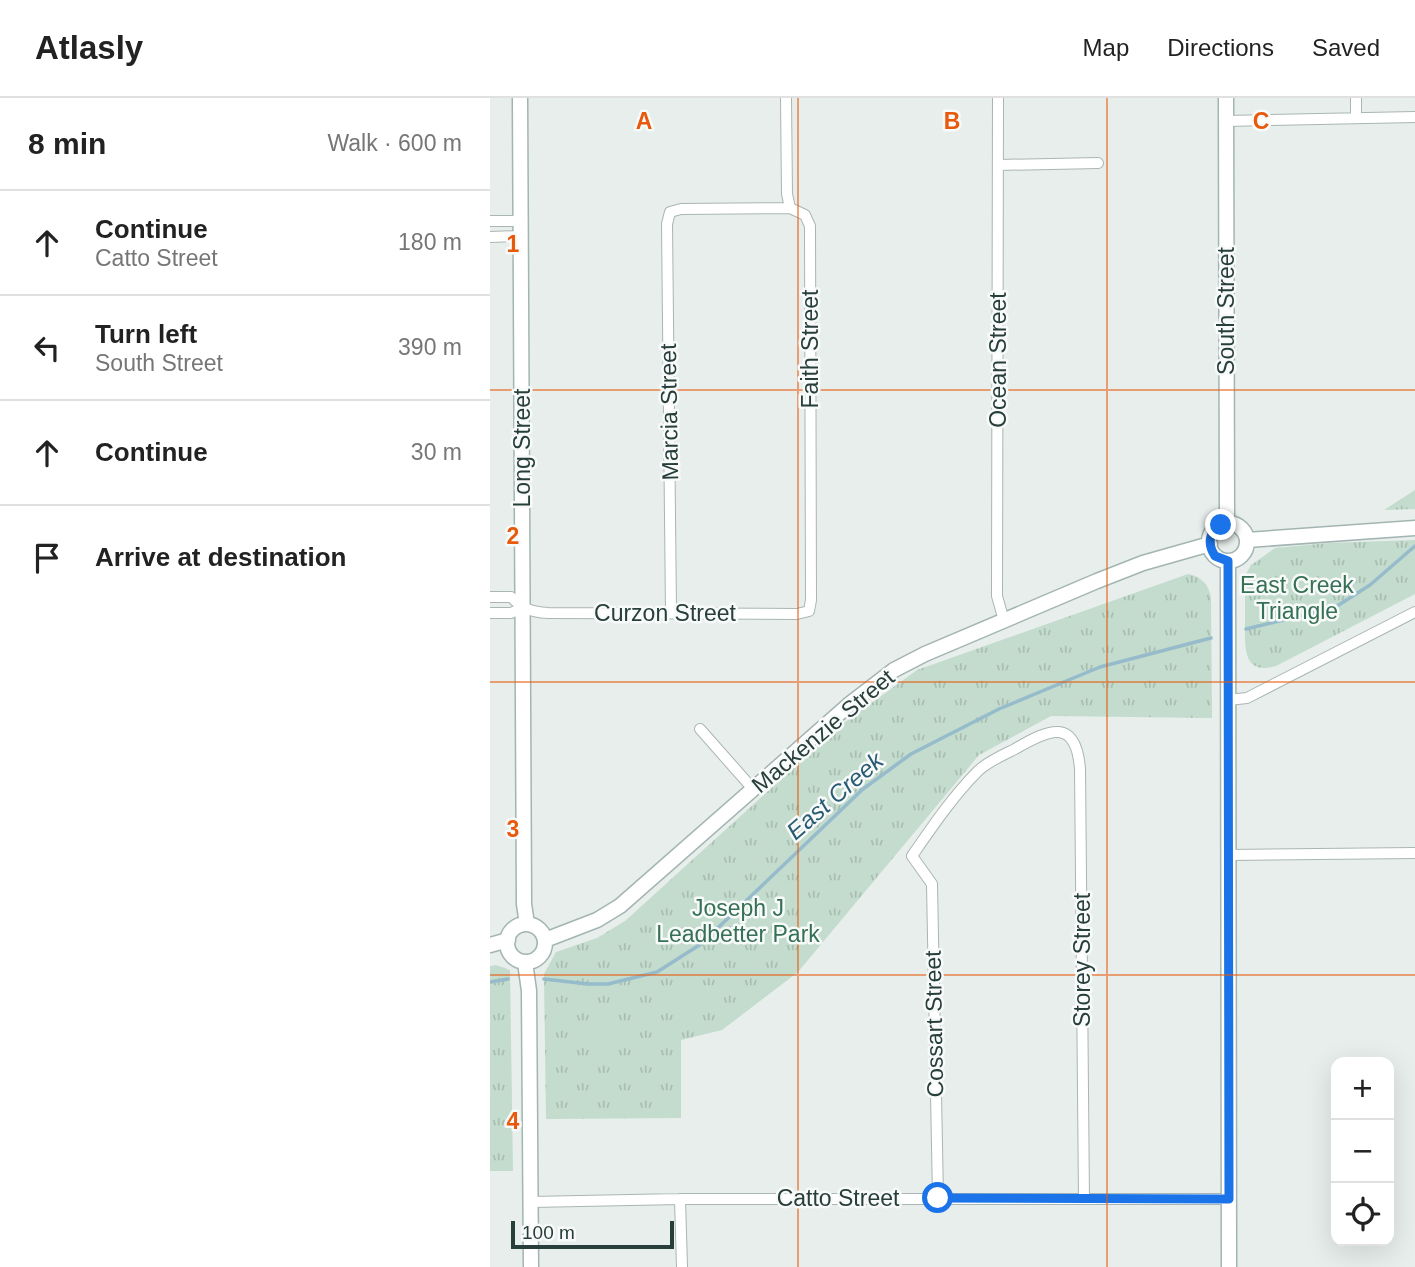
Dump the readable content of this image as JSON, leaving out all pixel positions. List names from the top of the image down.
{
  "streets": {
    "street": [
      "South Street",
      "Faith Street",
      "Ocean Street",
      "Marcia Street",
      "Long Street",
      "Curzon Street",
      "Mackenzie Street",
      "Storey Street",
      "Cossart Street",
      "Catto Street"
    ]
  },
  "crossings": [
    ["South Street", "Mackenzie Street"],
    ["Faith Street", "Marcia Street"],
    ["Faith Street", "Curzon Street"],
    ["Ocean Street", "Mackenzie Street"],
    ["Marcia Street", "Curzon Street"],
    ["Long Street", "Curzon Street"],
    ["Long Street", "Mackenzie Street"],
    ["Storey Street", "Cossart Street"],
    ["Storey Street", "Catto Street"],
    ["Cossart Street", "Catto Street"]
  ],
  "water": ["East Creek"],
  "parks": ["East Creek Triangle", "Joseph J Leadbetter Park"],
  "scale_bar": "100 m",
  "page": {
    "header": "Atlasly",
    "nav": ["Map", "Directions", "Saved"],
    "heading": ["8 min", "Walk · 600 m"],
    "list": [
      ["Continue", "Catto Street", "180 m"],
      ["Turn left", "South Street", "390 m"],
      ["Continue", "30 m"],
      "Arrive at destination"
    ],
    "map_buttons": ["+", "−"],
    "scale": "100 m"
  },
  "grid": {
    "columns": ["A", "B", "C"],
    "rows": [
      "1",
      "2",
      "3",
      "4"
    ]
  }
}
